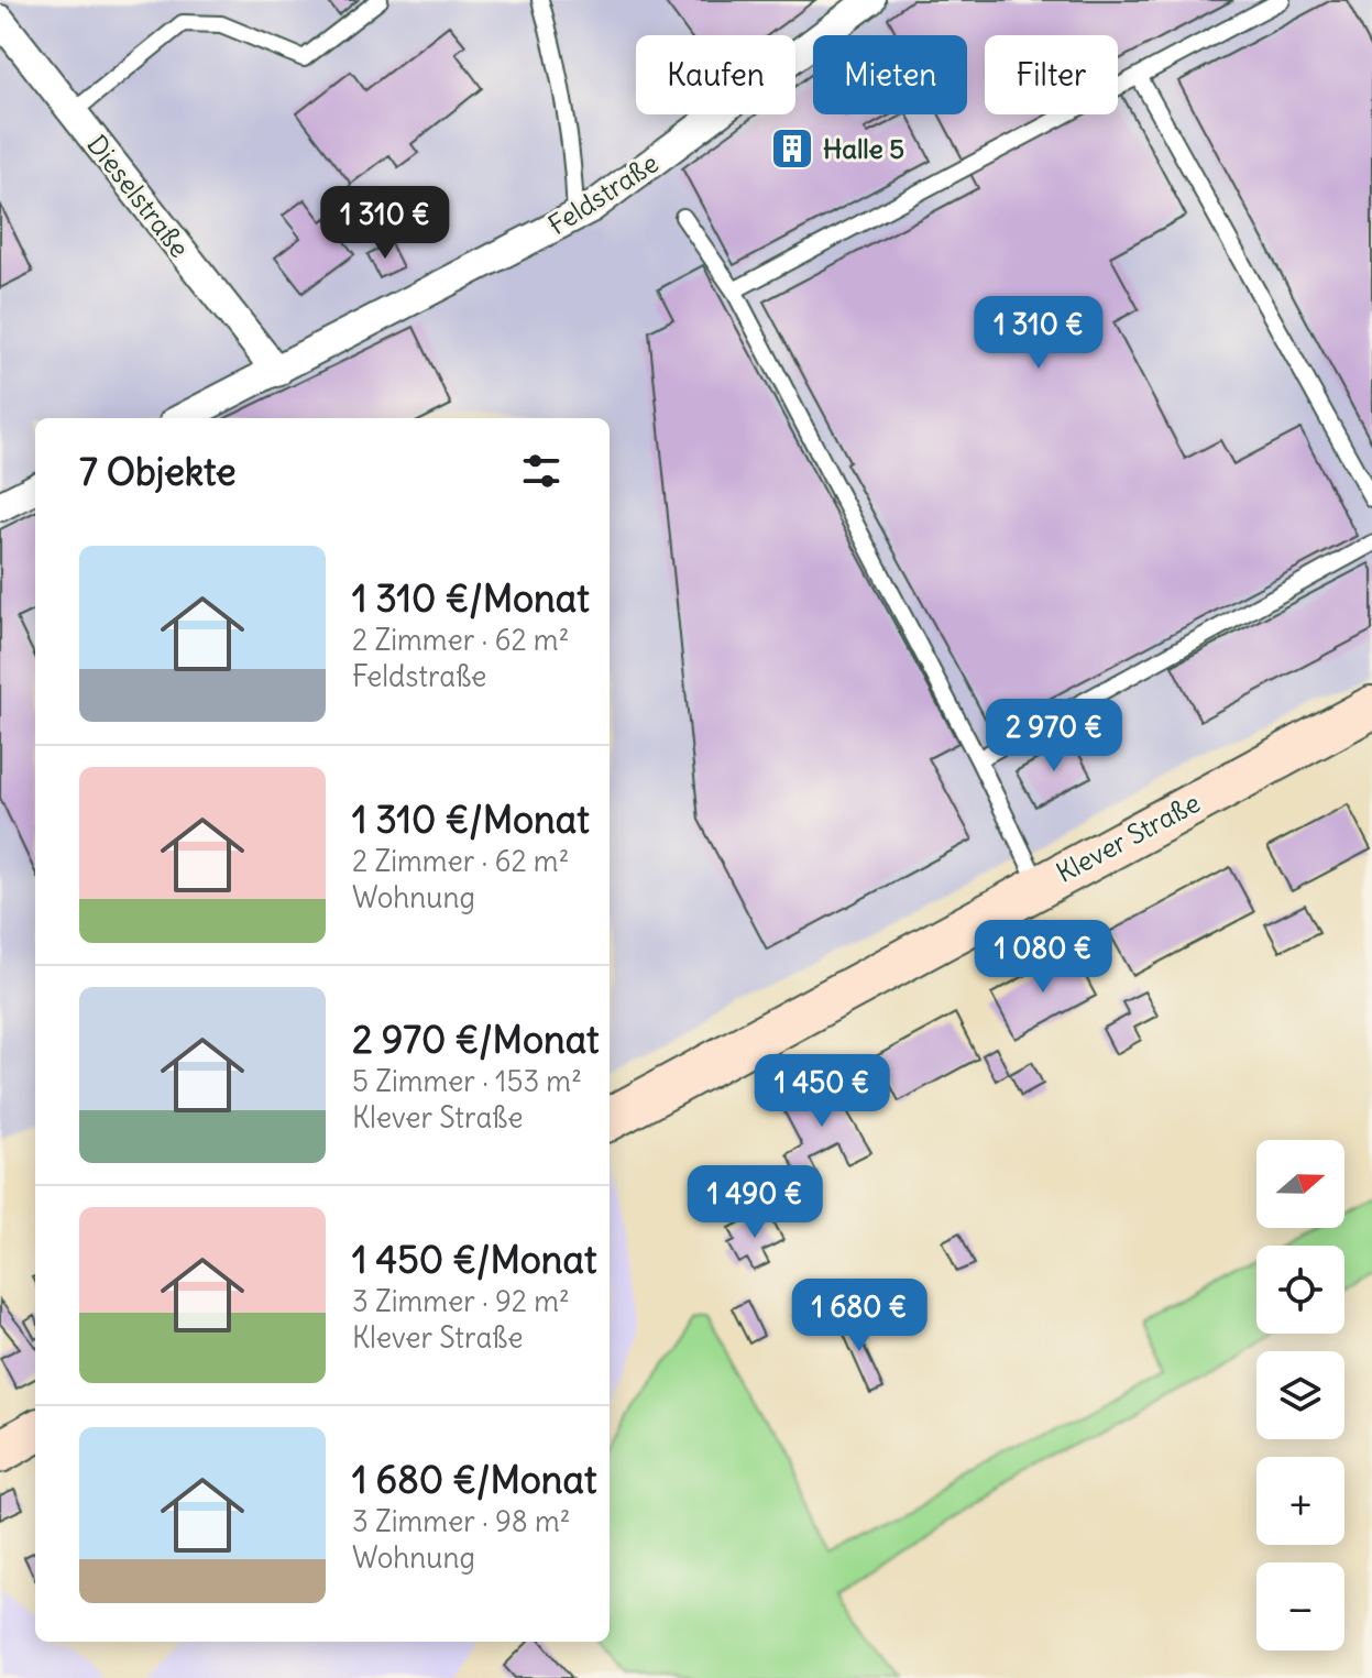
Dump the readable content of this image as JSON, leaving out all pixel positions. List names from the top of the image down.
{
  "streets": {
    "street": ["Feldstraße", "Dieselstraße", "Klever Straße"]
  },
  "crossings": [
    ["Feldstraße", "Dieselstraße"]
  ],
  "places": {
    "building": ["Halle 5"]
  },
  "north": "right",
  "page": {
    "chip": ["Kaufen", "Mieten", "Filter"],
    "price": [
      "1 310 €",
      "1 310 €",
      "2 970 €",
      "1 080 €",
      "1 450 €",
      "1 490 €",
      "1 680 €"
    ],
    "heading": "7 Objekte",
    "list": [
      {
        "name": "1 310 €/Monat",
        "note": "2 Zimmer · 62 m² · Feldstraße"
      },
      {
        "name": "1 310 €/Monat",
        "note": "2 Zimmer · 62 m² · Wohnung"
      },
      {
        "name": "2 970 €/Monat",
        "note": "5 Zimmer · 153 m² · Klever Straße"
      },
      {
        "name": "1 450 €/Monat",
        "note": "3 Zimmer · 92 m² · Klever Straße"
      },
      {
        "name": "1 680 €/Monat",
        "note": "3 Zimmer · 98 m² · Wohnung"
      }
    ],
    "map_buttons": ["+", "−"]
  }
}
